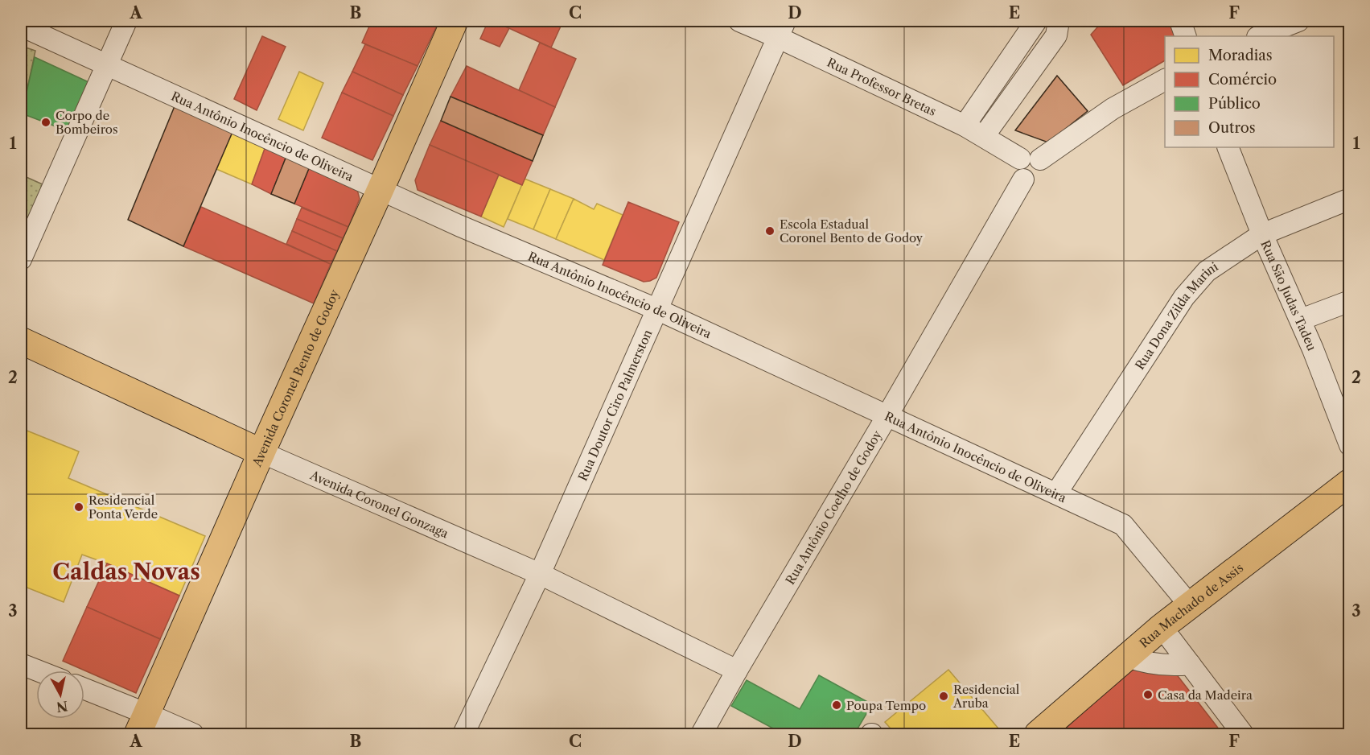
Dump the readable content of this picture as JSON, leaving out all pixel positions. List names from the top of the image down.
{
  "streets": {
    "main road": ["Avenida Coronel Bento de Godoy", "Avenida Coronel Gonzaga", "Rua Machado de Assis"],
    "street": [
      "Rua Professor Bretas",
      "Rua Antônio Inocêncio de Oliveira",
      "Rua São Judas Tadeu",
      "Rua Dona Zilda Marini",
      "Rua Doutor Ciro Palmerston",
      "Rua Antônio Coelho de Godoy"
    ]
  },
  "crossings": [
    ["Rua Professor Bretas", "Rua Doutor Ciro Palmerston"],
    ["Rua Professor Bretas", "Rua Antônio Coelho de Godoy"],
    ["Rua Antônio Inocêncio de Oliveira", "Rua Dona Zilda Marini"],
    ["Rua Antônio Inocêncio de Oliveira", "Avenida Coronel Bento de Godoy"],
    ["Rua Antônio Inocêncio de Oliveira", "Rua Doutor Ciro Palmerston"],
    ["Rua Antônio Inocêncio de Oliveira", "Rua Antônio Coelho de Godoy"],
    ["Rua Antônio Inocêncio de Oliveira", "Rua Machado de Assis"],
    ["Rua São Judas Tadeu", "Rua Dona Zilda Marini"],
    ["Avenida Coronel Bento de Godoy", "Avenida Coronel Gonzaga"],
    ["Rua Doutor Ciro Palmerston", "Avenida Coronel Gonzaga"],
    ["Avenida Coronel Gonzaga", "Rua Antônio Coelho de Godoy"]
  ],
  "districts": ["Caldas Novas"],
  "places": [
    "Corpo de Bombeiros",
    "Escola Estadual Coronel Bento de Godoy",
    "Residencial Ponta Verde",
    "Casa da Madeira",
    "Residencial Aruba",
    "Poupa Tempo"
  ],
  "legend": [
    "Moradias",
    "Comércio",
    "Público",
    "Outros"
  ],
  "north": "bottom",
  "grid": {
    "columns": [
      "A",
      "B",
      "C",
      "D",
      "E",
      "F"
    ],
    "rows": ["1", "2", "3"]
  }
}
